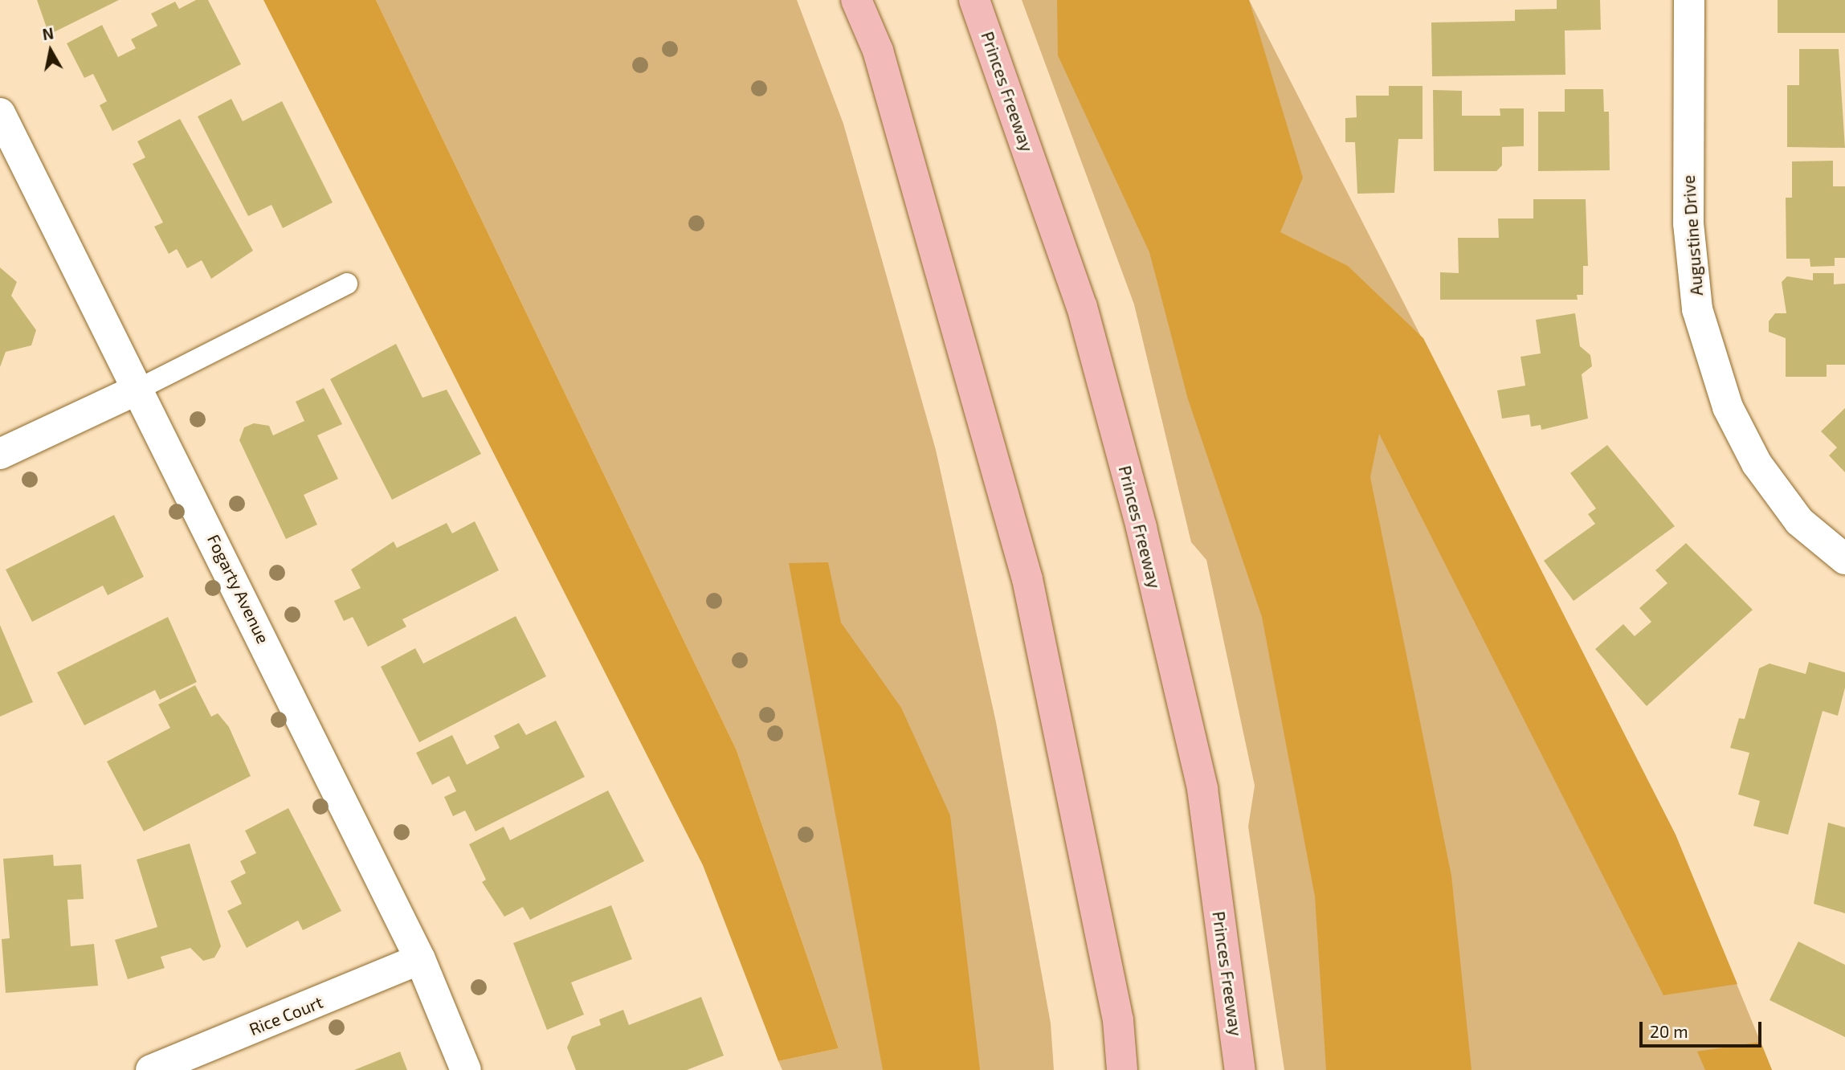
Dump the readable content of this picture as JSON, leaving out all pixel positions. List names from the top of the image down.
{
  "streets": {
    "highway": ["Princes Freeway"],
    "street": ["Augustine Drive", "Fogarty Avenue", "Rice Court"]
  },
  "crossings": [
    ["Fogarty Avenue", "Rice Court"]
  ],
  "scale_bar": "20 m",
  "north": "top"
}
